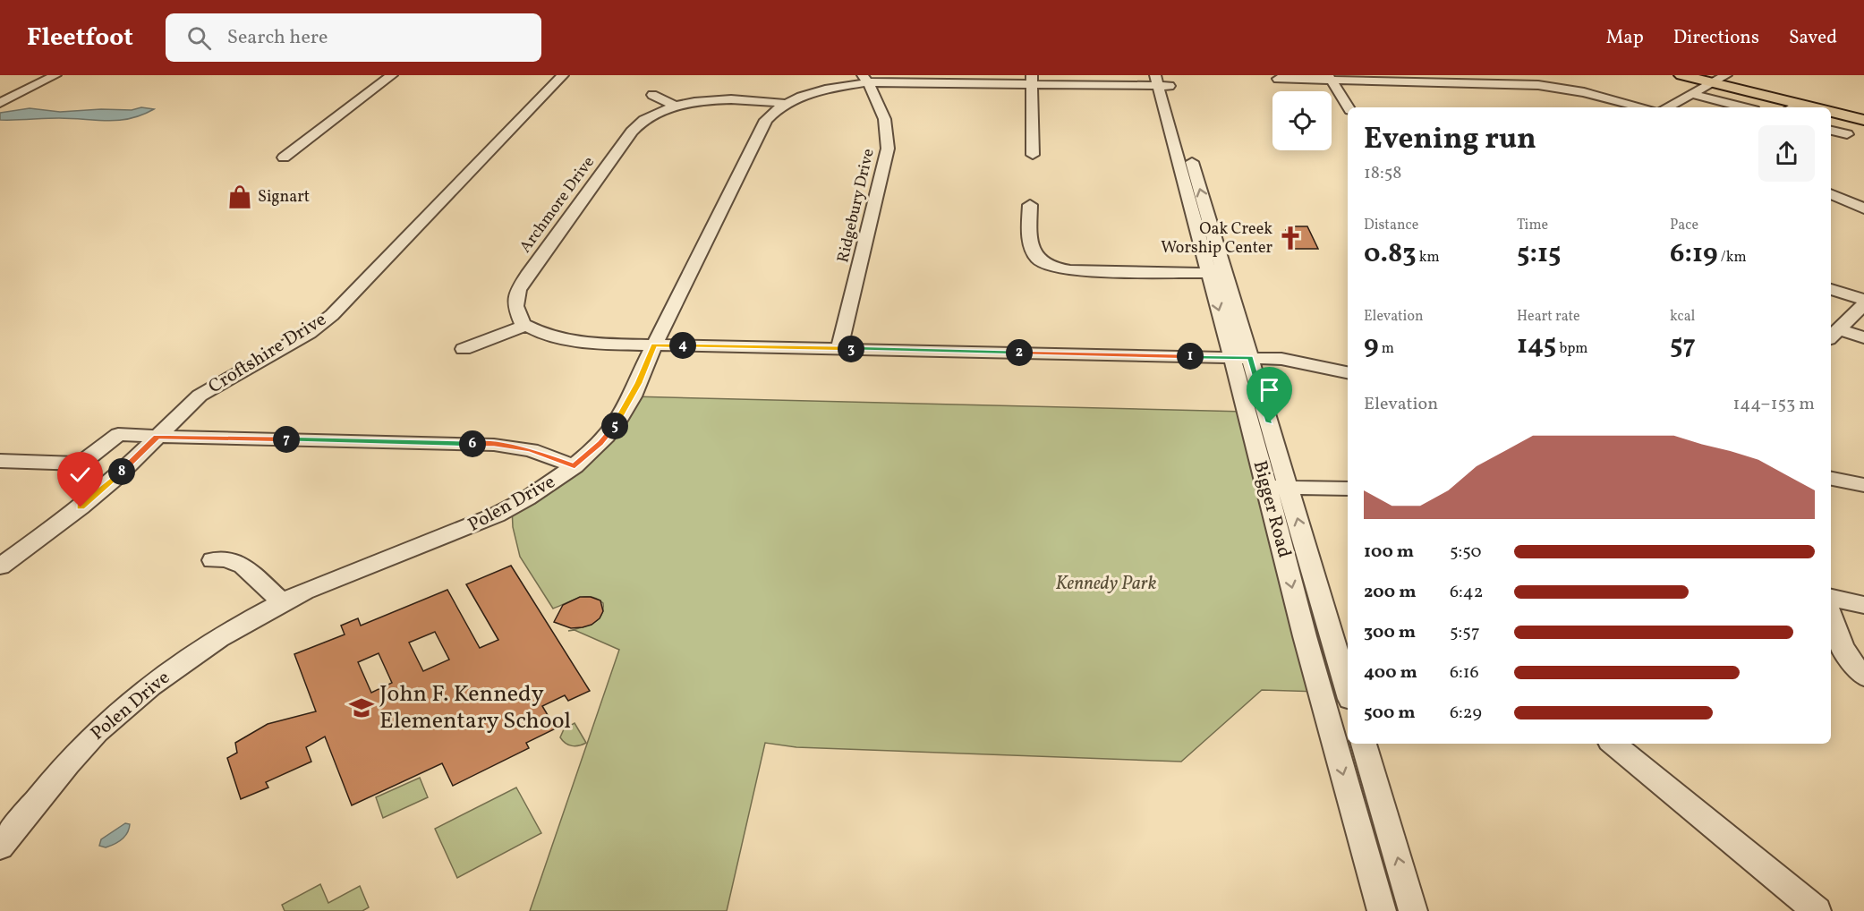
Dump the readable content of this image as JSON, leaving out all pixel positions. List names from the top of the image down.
{
  "streets": {
    "street": [
      "Archmore Drive",
      "Ridgebury Drive",
      "Croftshire Drive",
      "Polen Drive",
      "Bigger Road"
    ]
  },
  "crossings": [
    ["Archmore Drive", "Polen Drive"],
    ["Ridgebury Drive", "Polen Drive"],
    ["Polen Drive", "Bigger Road"]
  ],
  "parks": ["Kennedy Park"],
  "places": {
    "shop": ["Signart"],
    "church": ["Oak Creek Worship Center"],
    "school or university": ["John F. Kennedy Elementary School"]
  },
  "page": {
    "header": "Fleetfoot",
    "search": "Search here",
    "nav": ["Map", "Directions", "Saved"],
    "heading": ["Evening run", "18:58"],
    "stats": [
      ["Distance", "0.83 km"],
      ["Time", "5:15"],
      ["Pace", "6:19 /km"],
      ["Elevation", "9 m"],
      ["Heart rate", "145 bpm"],
      ["kcal", "57"]
    ],
    "pins": [
      "4",
      "3",
      "2",
      "1",
      "5",
      "7",
      "6",
      "8"
    ],
    "chart": ["Elevation", "144–153 m"],
    "list": [
      {
        "name": "100 m",
        "note": "5:50"
      },
      {
        "name": "200 m",
        "note": "6:42"
      },
      {
        "name": "300 m",
        "note": "5:57"
      },
      {
        "name": "400 m",
        "note": "6:16"
      },
      {
        "name": "500 m",
        "note": "6:29"
      }
    ]
  }
}
